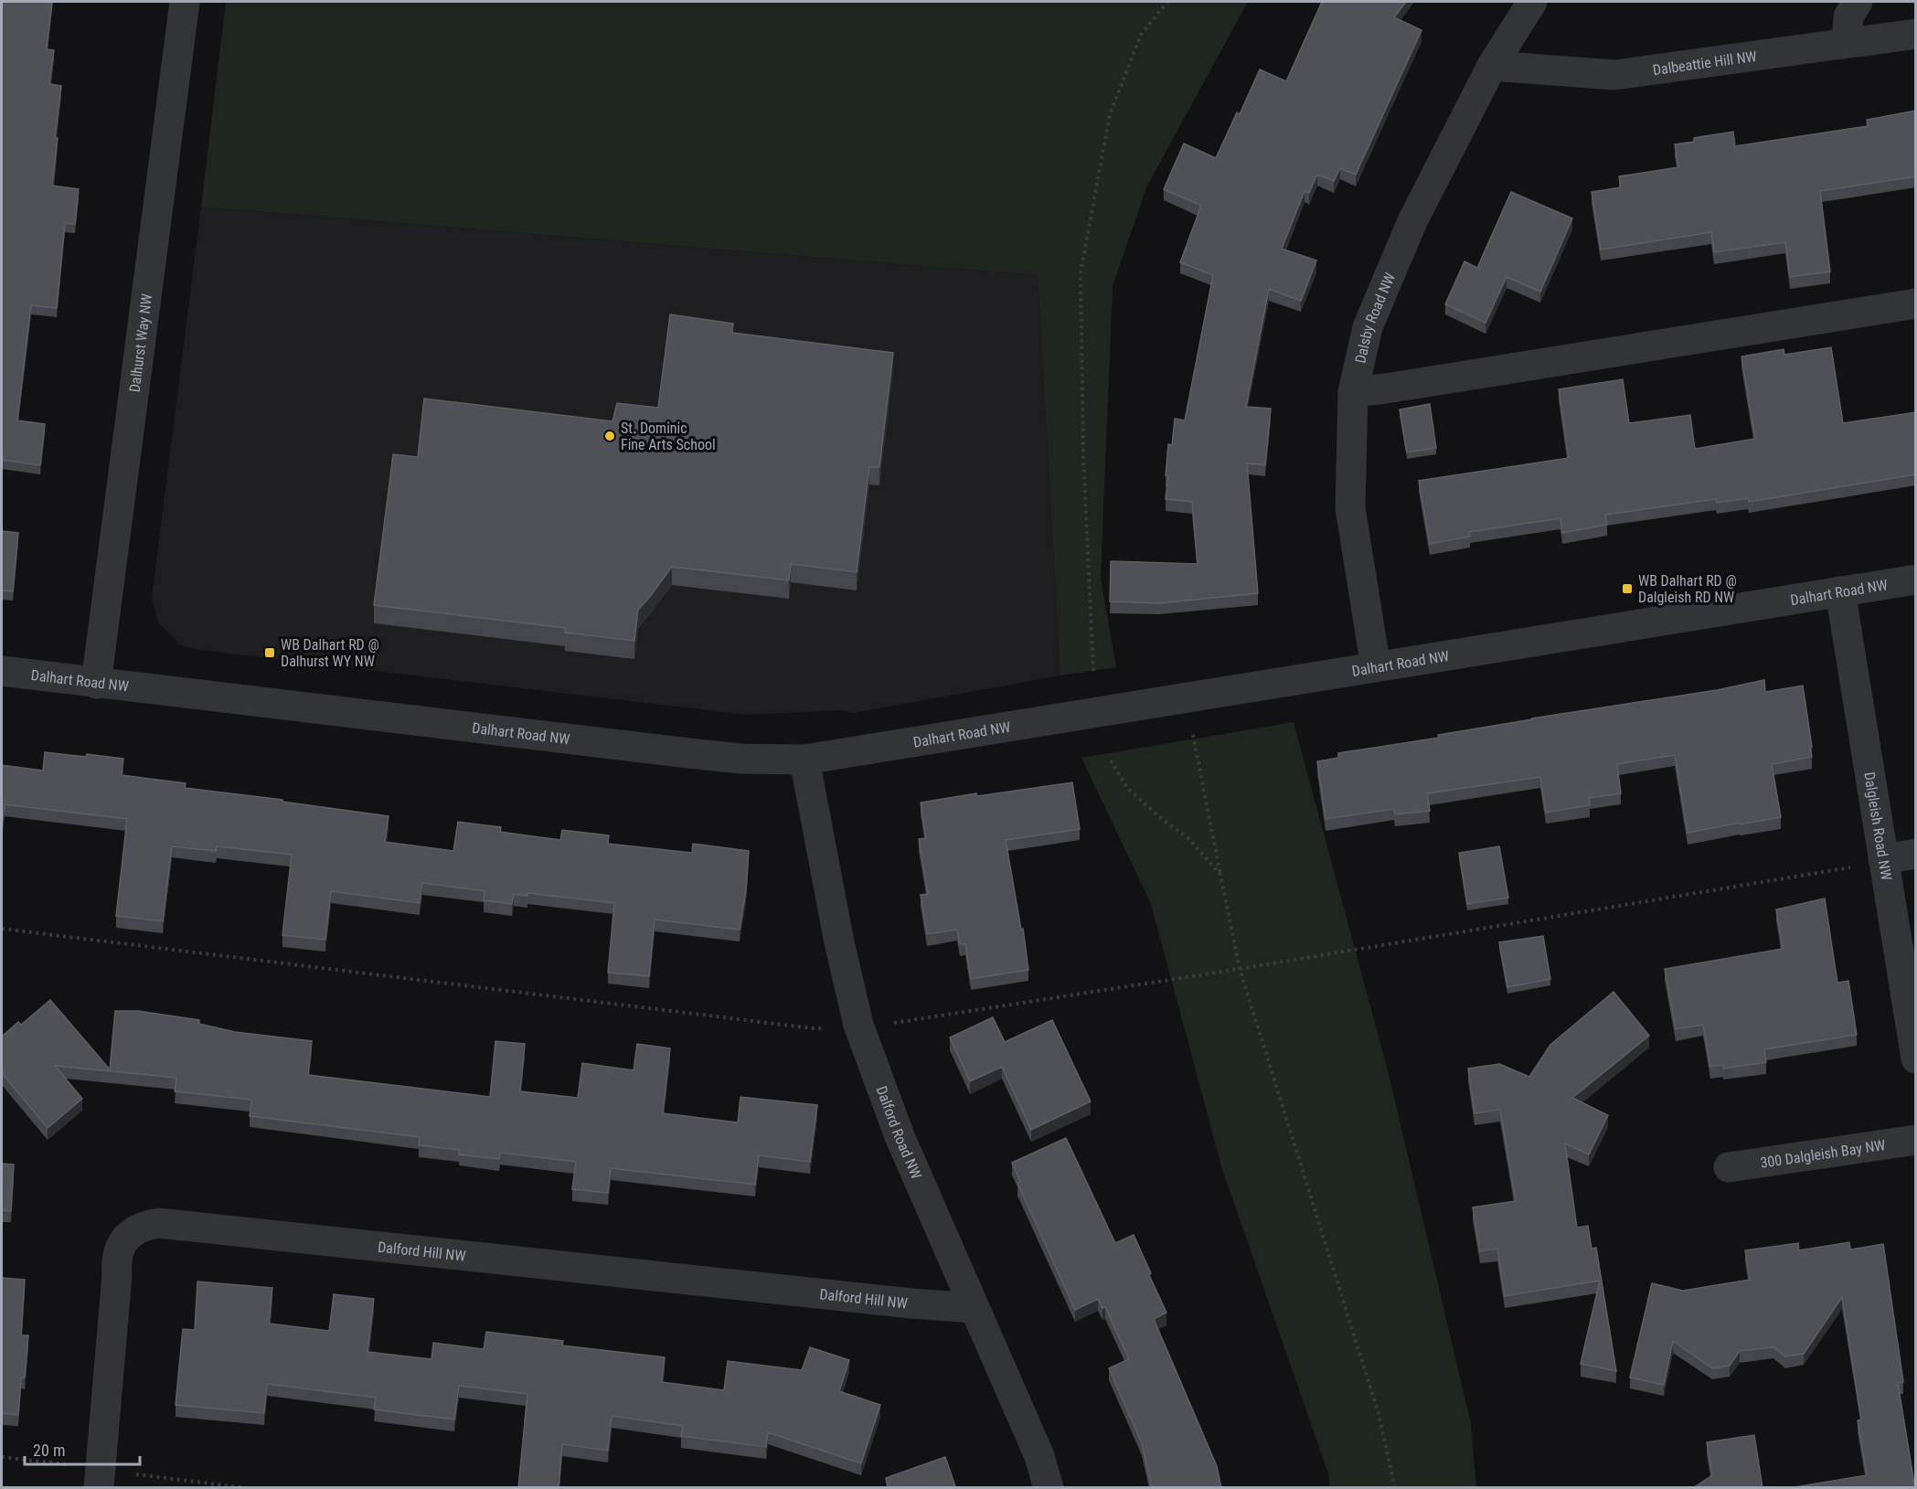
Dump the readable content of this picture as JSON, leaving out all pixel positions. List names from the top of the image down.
{
  "streets": {
    "street": [
      "Dalbeattie Hill NW",
      "Dalsby Road NW",
      "Dalhurst Way NW",
      "Dalhart Road NW",
      "Dalgleish Road NW",
      "Dalford Road NW",
      "300 Dalgleish Bay NW",
      "Dalford Hill NW"
    ]
  },
  "crossings": [
    ["Dalbeattie Hill NW", "Dalsby Road NW"],
    ["Dalsby Road NW", "Dalhart Road NW"],
    ["Dalhurst Way NW", "Dalhart Road NW"],
    ["Dalhart Road NW", "Dalgleish Road NW"],
    ["Dalhart Road NW", "Dalford Road NW"],
    ["Dalford Road NW", "Dalford Hill NW"]
  ],
  "places": {
    "other": ["St. Dominic Fine Arts School"],
    "transit": ["WB Dalhart RD @ Dalgleish RD NW", "WB Dalhart RD @ Dalhurst WY NW"]
  },
  "scale_bar": "20 m"
}
